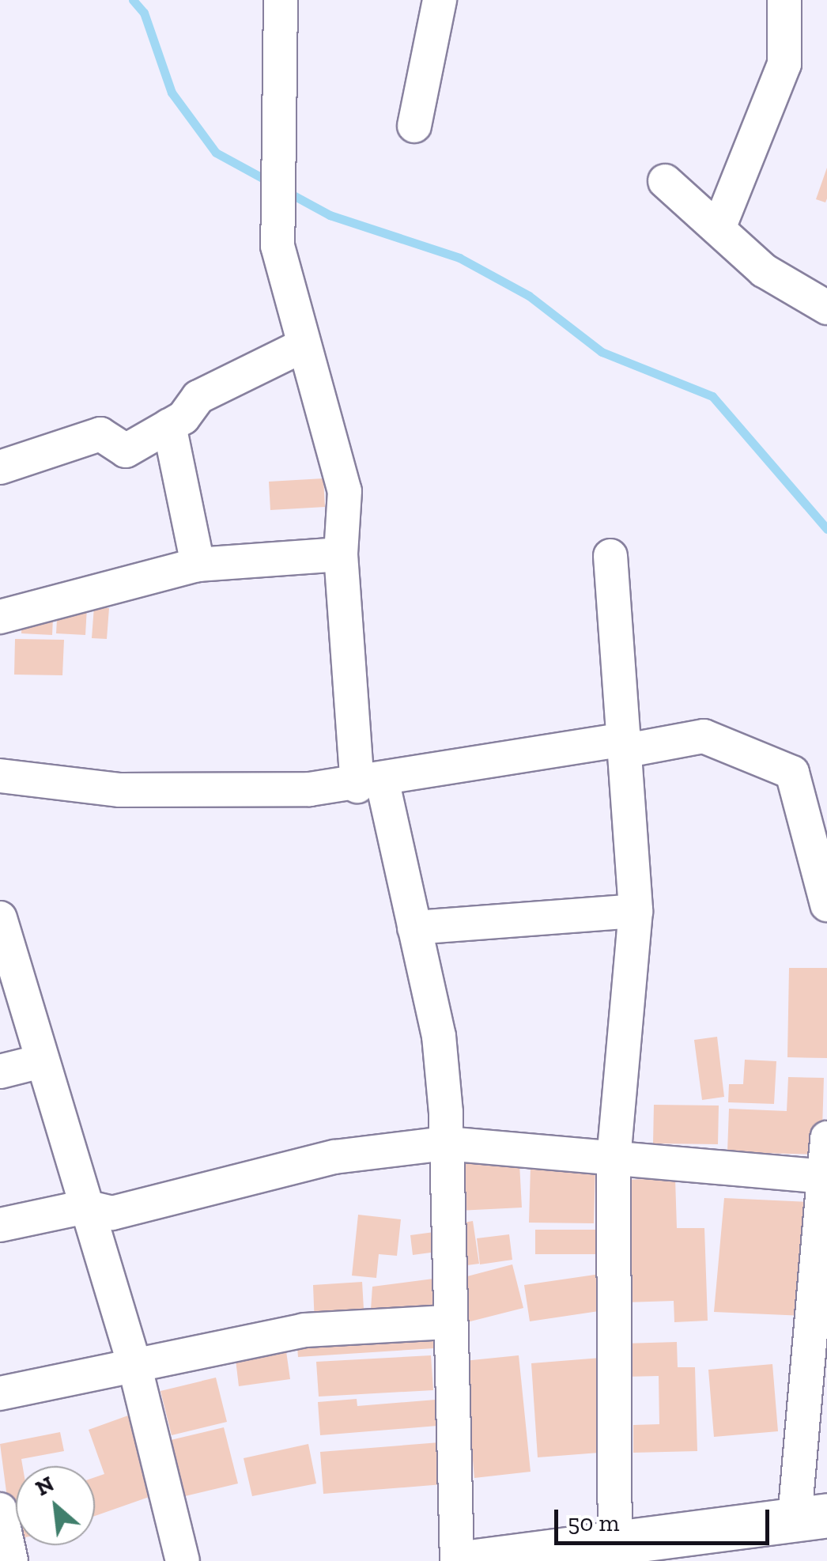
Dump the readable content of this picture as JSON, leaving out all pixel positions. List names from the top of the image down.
{
  "scale_bar": "50 m",
  "north": "top left"
}
